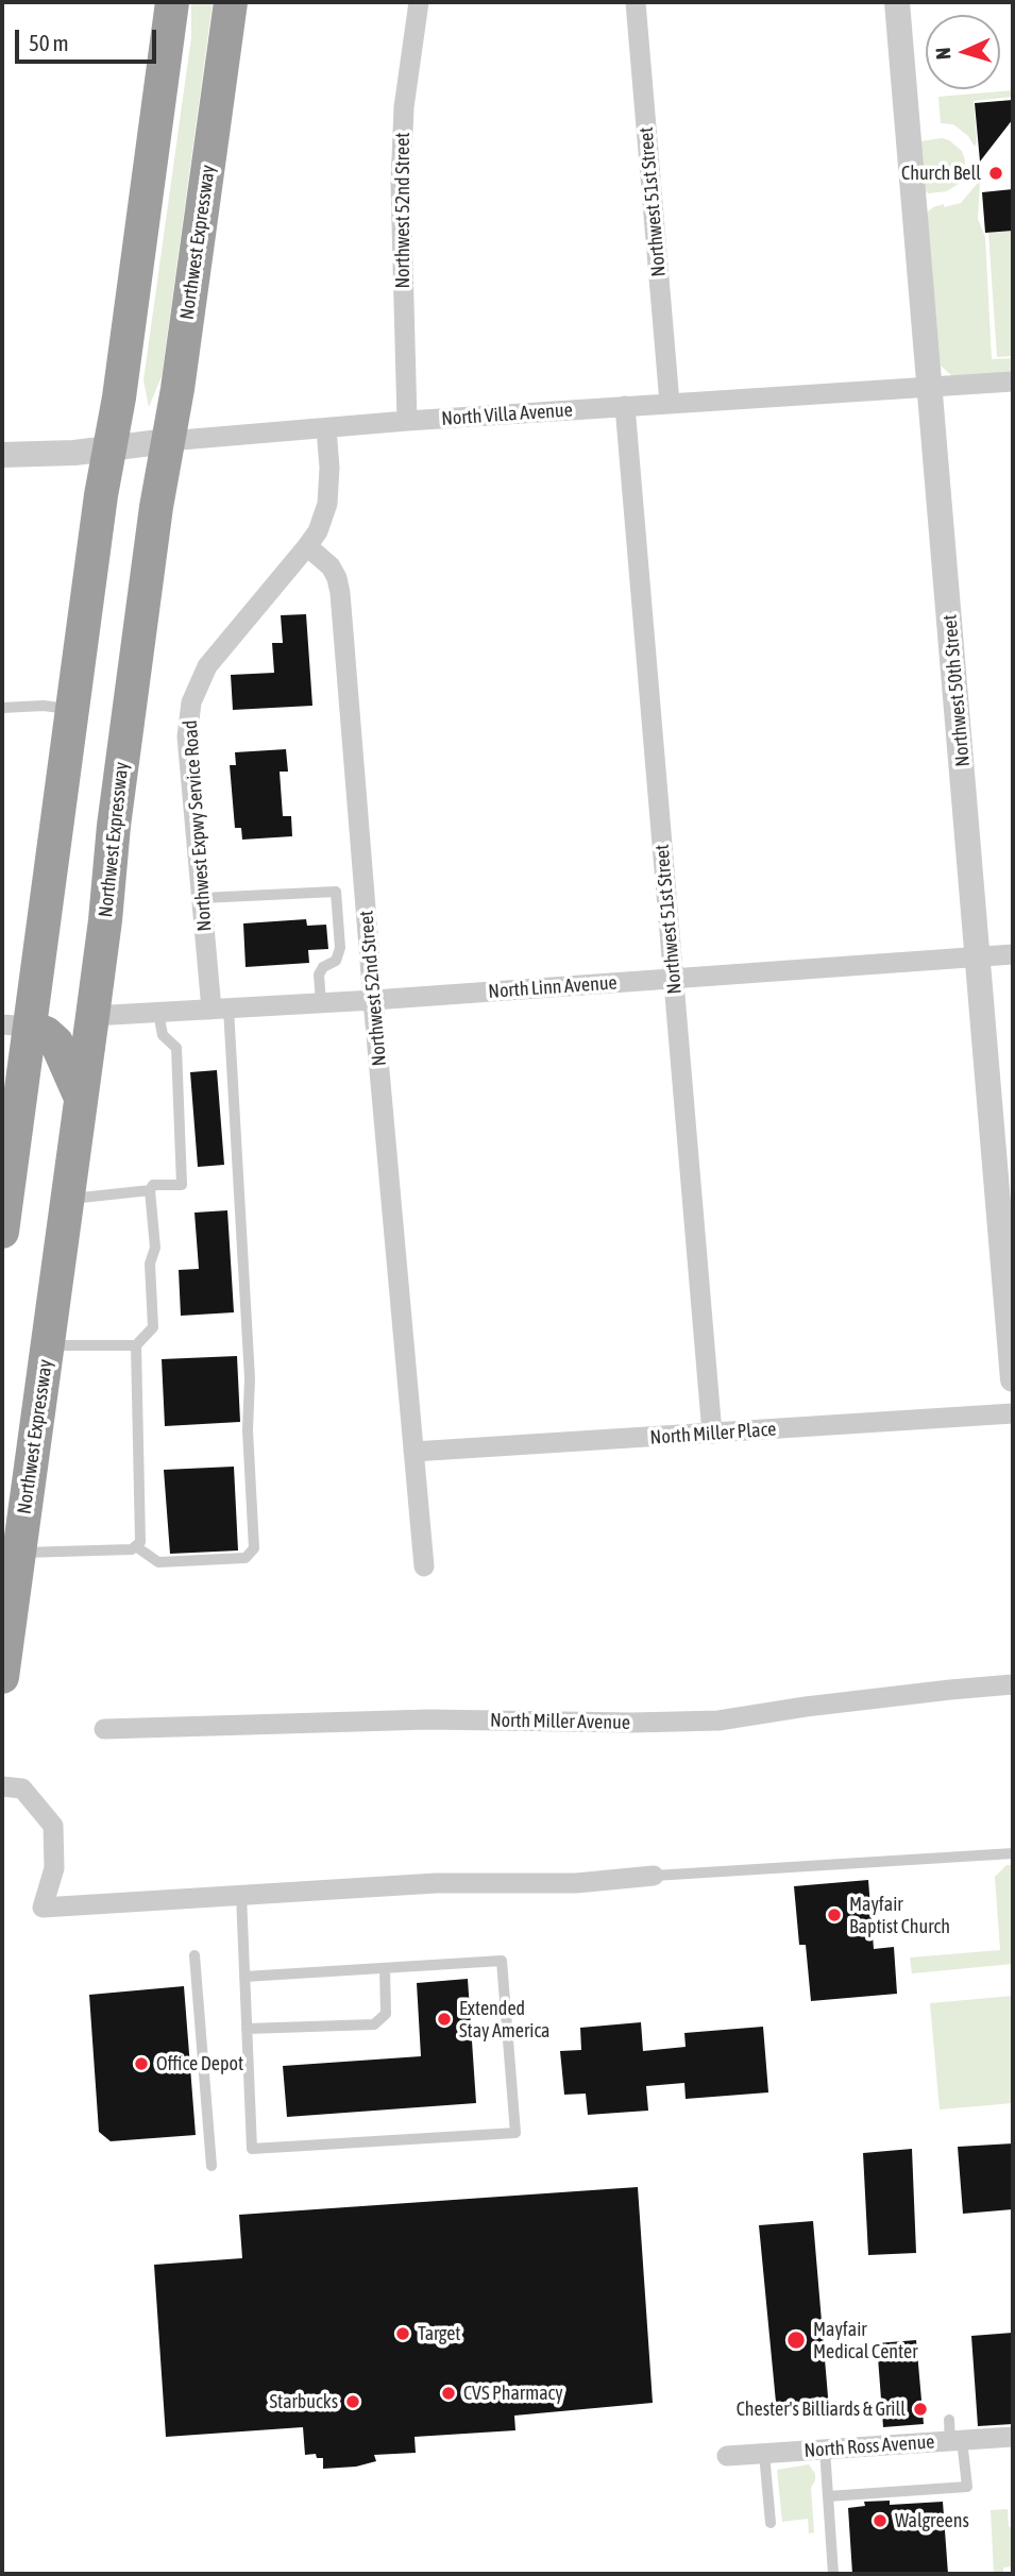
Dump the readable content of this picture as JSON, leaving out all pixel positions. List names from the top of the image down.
{
  "streets": {
    "highway": ["Northwest Expressway"],
    "street": [
      "Northwest 51st Street",
      "Northwest 52nd Street",
      "North Villa Avenue",
      "Northwest 50th Street",
      "Northwest Expwy Service Road",
      "North Linn Avenue",
      "North Miller Place",
      "North Miller Avenue",
      "North Ross Avenue"
    ]
  },
  "crossings": [
    ["Northwest 51st Street", "North Villa Avenue"],
    ["Northwest 51st Street", "North Linn Avenue"],
    ["Northwest 51st Street", "North Miller Place"],
    ["Northwest 52nd Street", "North Villa Avenue"],
    ["Northwest 52nd Street", "Northwest Expwy Service Road"],
    ["Northwest 52nd Street", "North Linn Avenue"],
    ["Northwest 52nd Street", "North Miller Place"],
    ["Northwest Expressway", "North Villa Avenue"],
    ["Northwest Expressway", "North Linn Avenue"],
    ["North Villa Avenue", "Northwest 50th Street"],
    ["Northwest 50th Street", "North Linn Avenue"],
    ["Northwest Expwy Service Road", "North Linn Avenue"]
  ],
  "places": [
    "Church Bell",
    "Mayfair Baptist Church",
    "Extended Stay America",
    "Office Depot",
    "Target",
    "Mayfair Medical Center",
    "CVS Pharmacy",
    "Starbucks",
    "Chester's Billiards & Grill",
    "Walgreens"
  ],
  "scale_bar": "50 m",
  "north": "left"
}
